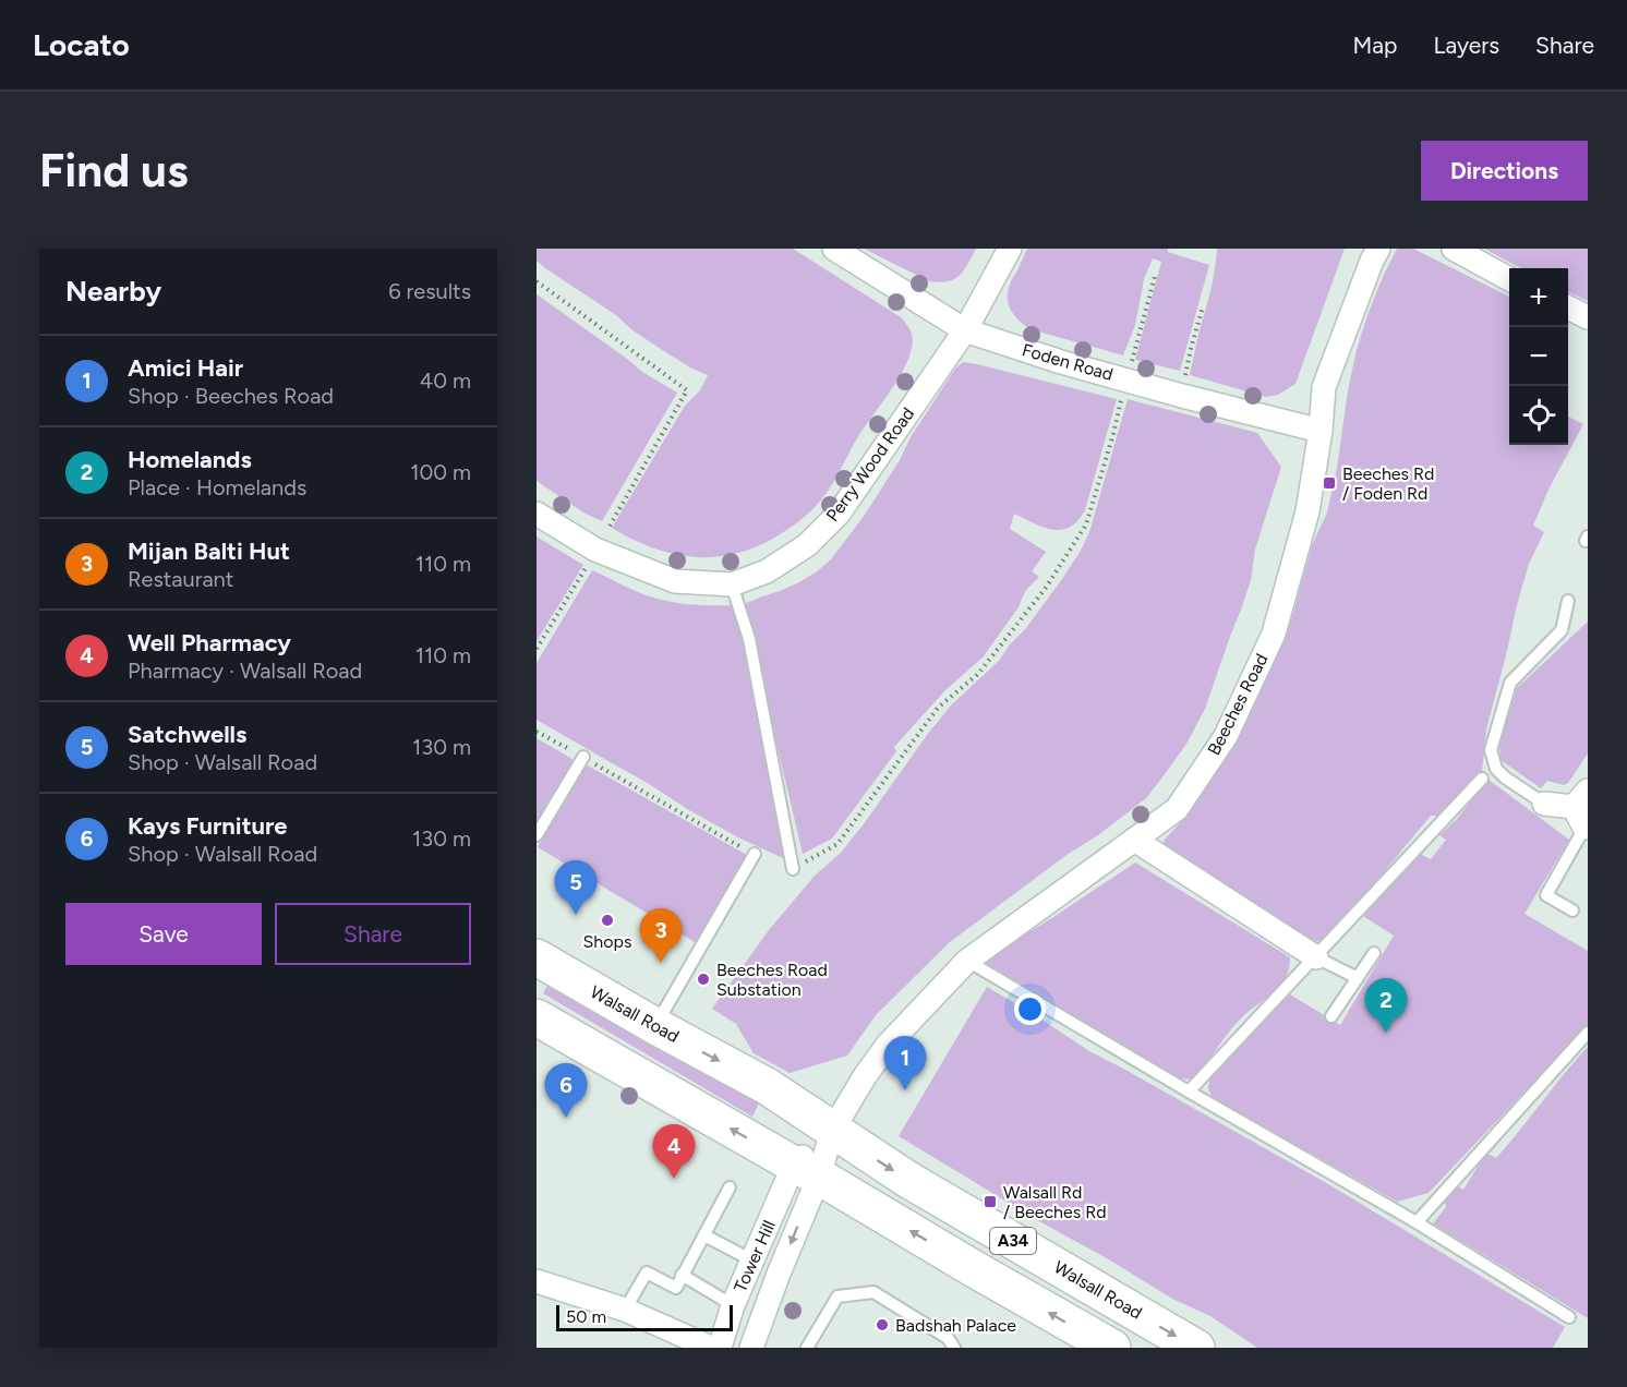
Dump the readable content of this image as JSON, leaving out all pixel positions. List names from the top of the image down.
{
  "streets": {
    "highway": ["Walsall Road", "A34"],
    "street": [
      "Foden Road",
      "Perry Wood Road",
      "Beeches Road",
      "Tower Hill"
    ]
  },
  "crossings": [
    ["Foden Road", "Perry Wood Road"],
    ["Foden Road", "Beeches Road"],
    ["Beeches Road", "Walsall Road"],
    ["A34", "Tower Hill"]
  ],
  "places": {
    "transit": ["Beeches Rd / Foden Rd", "Walsall Rd / Beeches Rd"],
    "other": ["Shops", "Beeches Road Substation", "Badshah Palace"]
  },
  "scale_bar": "50 m",
  "page": {
    "header": "Locato",
    "nav": ["Map", "Layers", "Share"],
    "buttons": [
      "Directions",
      ["Save", "Share"]
    ],
    "title": "Find us",
    "heading": ["Nearby", "6 results"],
    "map_buttons": ["+", "−"],
    "list": [
      {
        "mark": "1",
        "name": "Amici Hair",
        "note": "Shop · Beeches Road",
        "value": "40 m"
      },
      {
        "mark": "2",
        "name": "Homelands",
        "note": "Place · Homelands",
        "value": "100 m"
      },
      {
        "mark": "3",
        "name": "Mijan Balti Hut",
        "note": "Restaurant",
        "value": "110 m"
      },
      {
        "mark": "4",
        "name": "Well Pharmacy",
        "note": "Pharmacy · Walsall Road",
        "value": "110 m"
      },
      {
        "mark": "5",
        "name": "Satchwells",
        "note": "Shop · Walsall Road",
        "value": "130 m"
      },
      {
        "mark": "6",
        "name": "Kays Furniture",
        "note": "Shop · Walsall Road",
        "value": "130 m"
      }
    ],
    "pins": [
      "5",
      "3",
      "2",
      "1",
      "6",
      "4"
    ],
    "scale": "50 m"
  }
}
